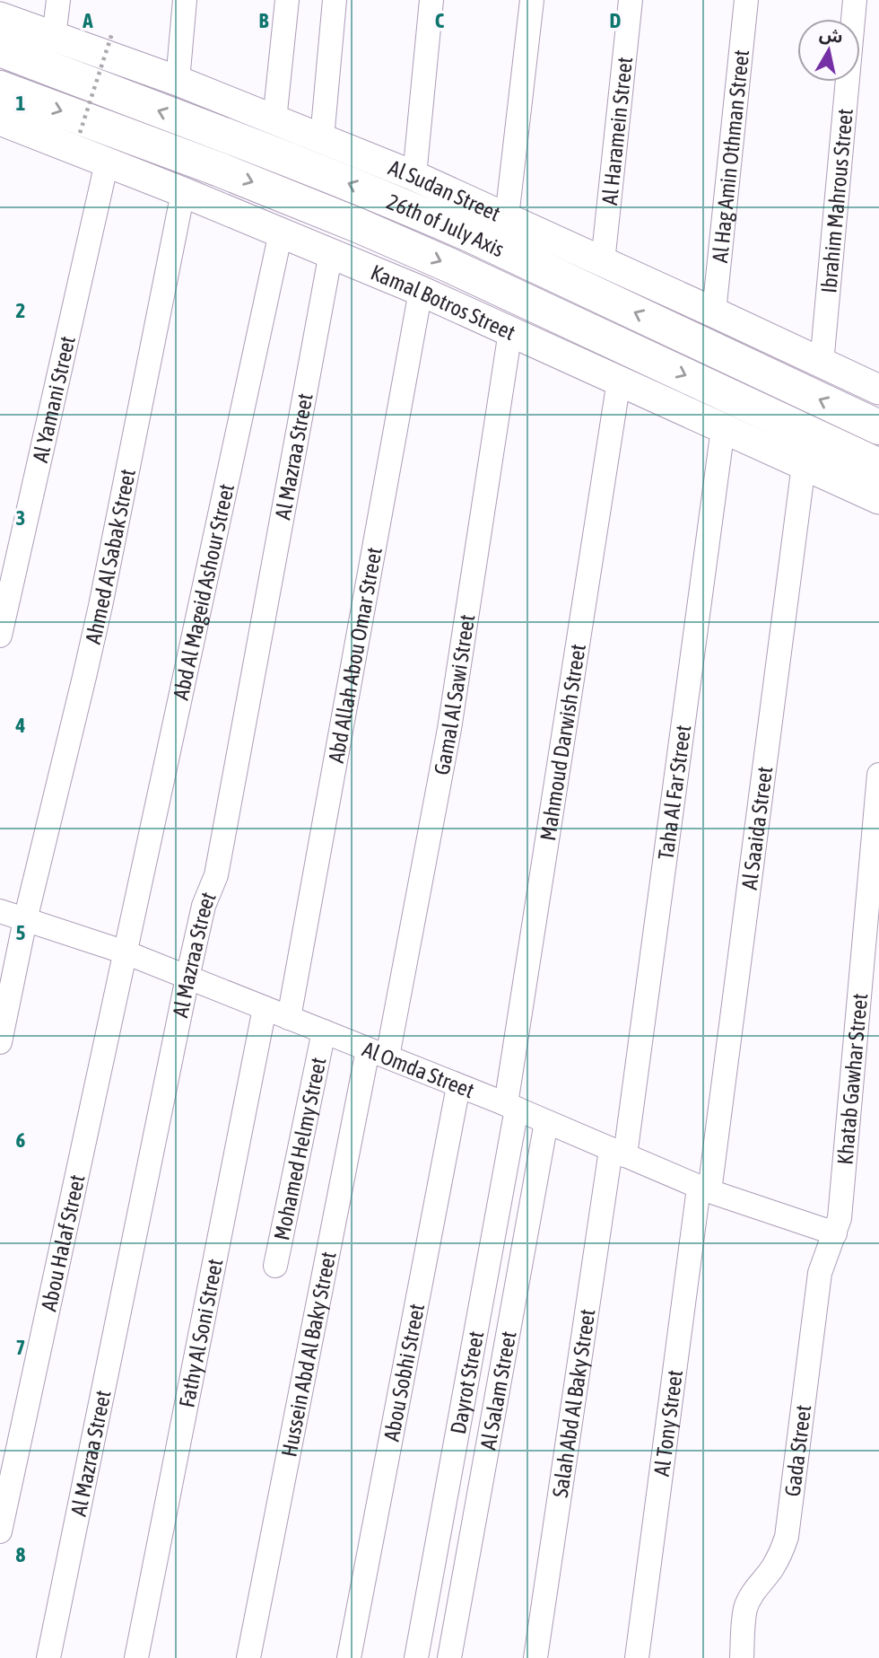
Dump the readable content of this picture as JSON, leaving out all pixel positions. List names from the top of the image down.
{
  "streets": {
    "highway": ["26th of July Axis"],
    "street": [
      "Al Haramein Street",
      "Al Hag Amin Othman Street",
      "Al Sudan Street",
      "Ibrahim Mahrous Street",
      "Kamal Botros Street",
      "Al Yamani Street",
      "Al Mazraa Street",
      "Ahmed Al Sabak Street",
      "Abd Al Mageid Ashour Street",
      "Abd Allah Abou Omar Street",
      "Gamal Al Sawi Street",
      "Mahmoud Darwish Street",
      "Taha Al Far Street",
      "Al Saaida Street",
      "Al Omda Street",
      "Khatab Gawhar Street",
      "Mohamed Helmy Street",
      "Abou Halaf Street",
      "Fathy Al Soni Street",
      "Hussein Abd Al Baky Street",
      "Abou Sobhi Street",
      "Dayrot Street",
      "Al Salam Street",
      "Salah Abd Al Baky Street",
      "Al Tony Street",
      "Gada Street"
    ]
  },
  "crossings": [
    ["Al Haramein Street", "Al Sudan Street"],
    ["Al Hag Amin Othman Street", "Al Sudan Street"],
    ["Al Sudan Street", "Ibrahim Mahrous Street"],
    ["Kamal Botros Street", "Al Yamani Street"],
    ["Kamal Botros Street", "Al Mazraa Street"],
    ["Kamal Botros Street", "Ahmed Al Sabak Street"],
    ["Kamal Botros Street", "Abd Al Mageid Ashour Street"],
    ["Kamal Botros Street", "Abd Allah Abou Omar Street"],
    ["Kamal Botros Street", "Gamal Al Sawi Street"],
    ["Kamal Botros Street", "Mahmoud Darwish Street"],
    ["Kamal Botros Street", "Taha Al Far Street"],
    ["Kamal Botros Street", "Al Saaida Street"],
    ["Al Mazraa Street", "Al Omda Street"],
    ["Ahmed Al Sabak Street", "Al Omda Street"],
    ["Abd Al Mageid Ashour Street", "Al Omda Street"],
    ["Abd Al Mageid Ashour Street", "Abou Halaf Street"],
    ["Abd Allah Abou Omar Street", "Al Omda Street"],
    ["Gamal Al Sawi Street", "Al Omda Street"],
    ["Gamal Al Sawi Street", "Hussein Abd Al Baky Street"],
    ["Mahmoud Darwish Street", "Al Omda Street"],
    ["Mahmoud Darwish Street", "Dayrot Street"],
    ["Taha Al Far Street", "Al Omda Street"],
    ["Taha Al Far Street", "Salah Abd Al Baky Street"],
    ["Al Saaida Street", "Al Omda Street"],
    ["Al Saaida Street", "Al Tony Street"],
    ["Al Omda Street", "Khatab Gawhar Street"],
    ["Al Omda Street", "Mohamed Helmy Street"],
    ["Al Omda Street", "Abou Halaf Street"],
    ["Al Omda Street", "Fathy Al Soni Street"],
    ["Al Omda Street", "Hussein Abd Al Baky Street"],
    ["Al Omda Street", "Abou Sobhi Street"],
    ["Al Omda Street", "Dayrot Street"],
    ["Al Omda Street", "Al Salam Street"],
    ["Al Omda Street", "Salah Abd Al Baky Street"],
    ["Al Omda Street", "Al Tony Street"],
    ["Al Omda Street", "Gada Street"],
    ["Khatab Gawhar Street", "Gada Street"]
  ],
  "north": "top",
  "grid": {
    "columns": [
      "A",
      "B",
      "C",
      "D"
    ],
    "rows": [
      "1",
      "2",
      "3",
      "4",
      "5",
      "6",
      "7",
      "8"
    ]
  }
}
